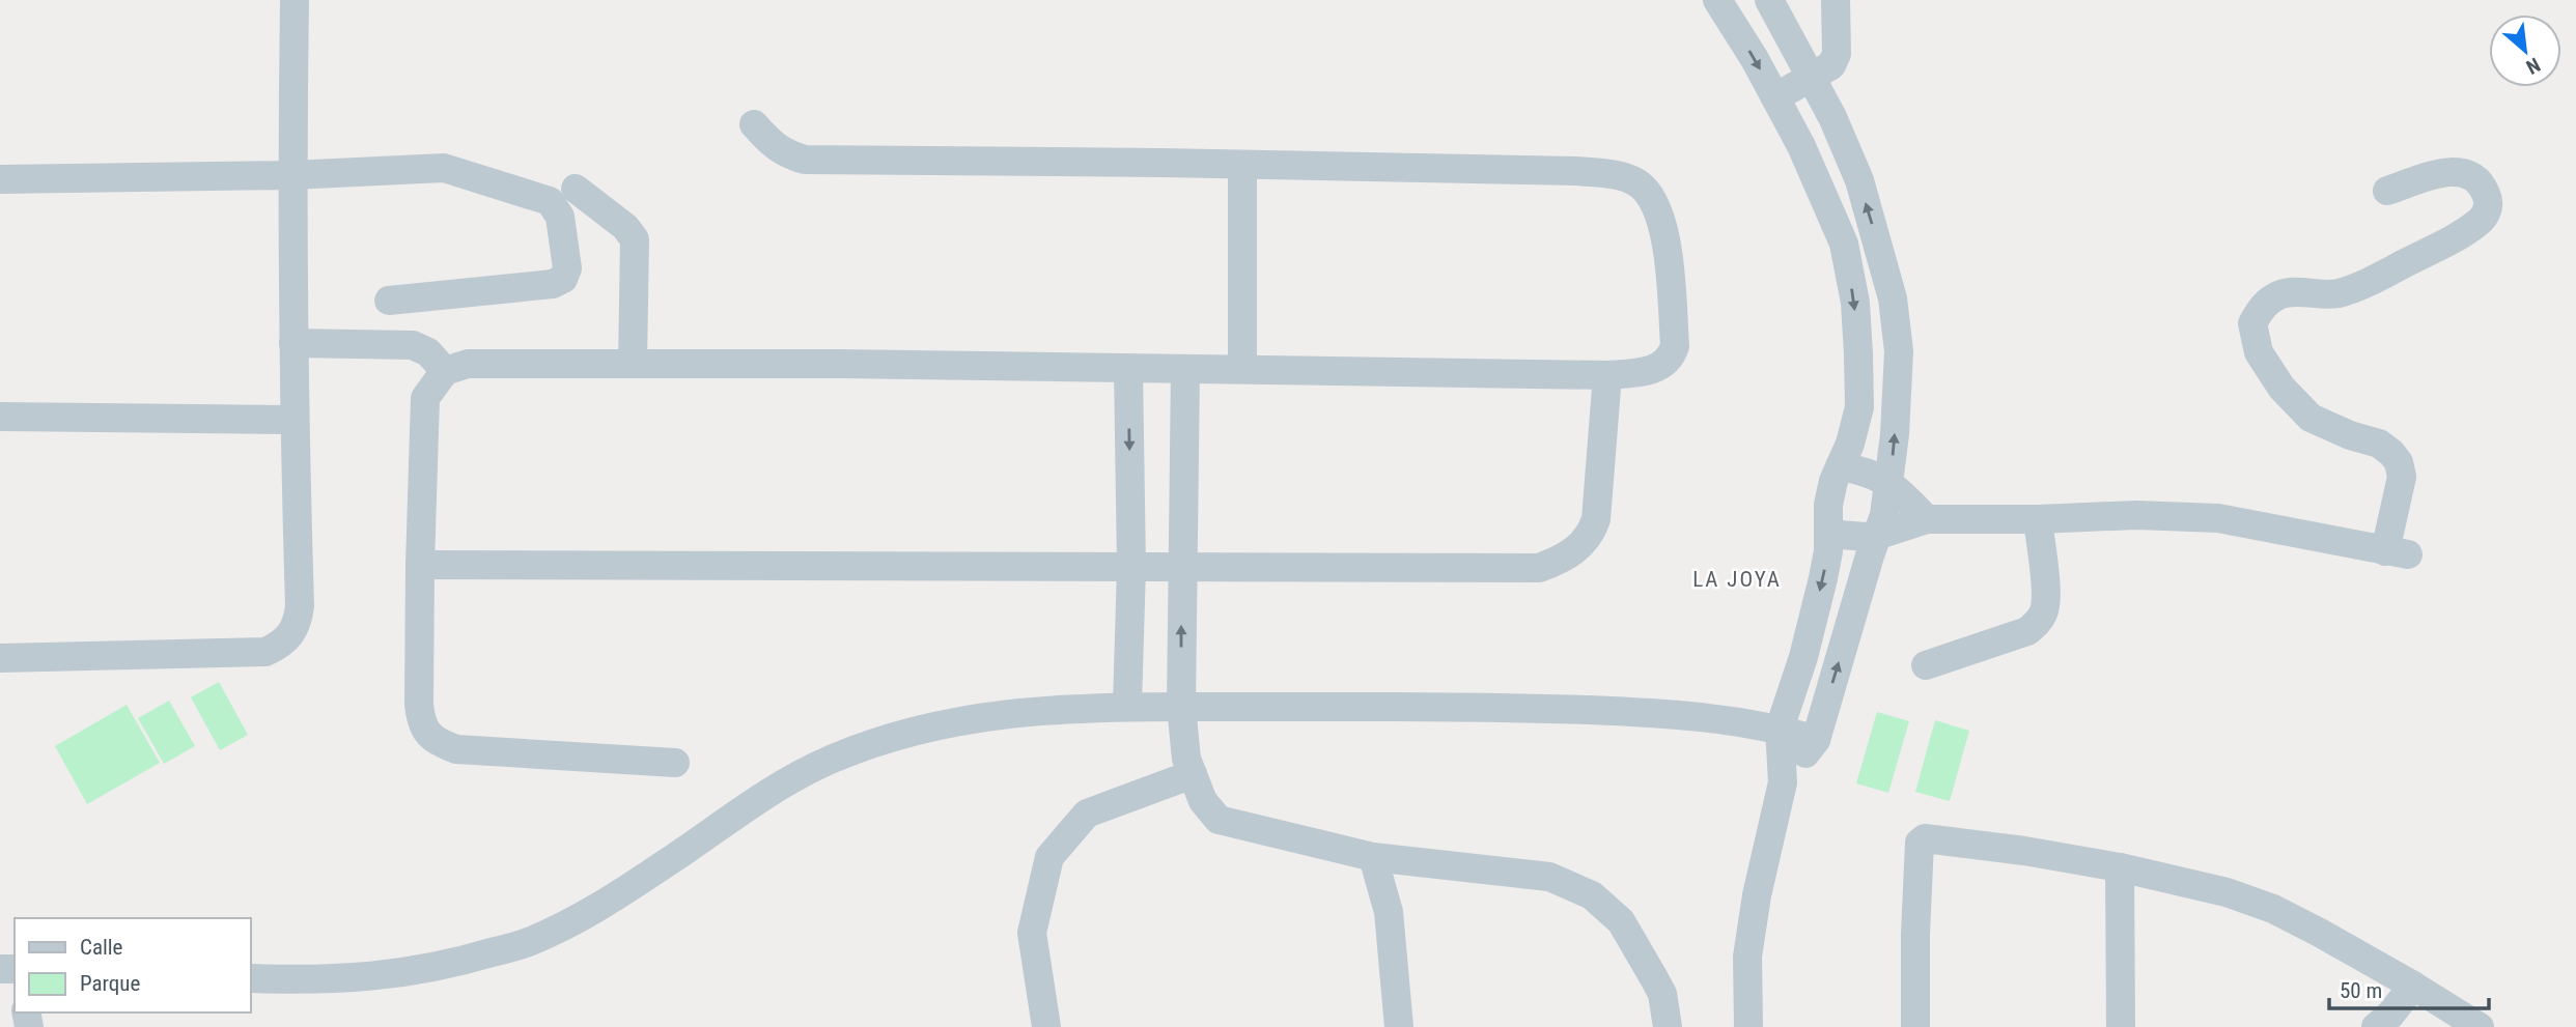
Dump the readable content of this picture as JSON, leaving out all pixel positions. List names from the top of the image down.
{
  "districts": ["LA JOYA"],
  "legend": ["Calle", "Parque"],
  "scale_bar": "50 m",
  "north": "bottom right"
}
